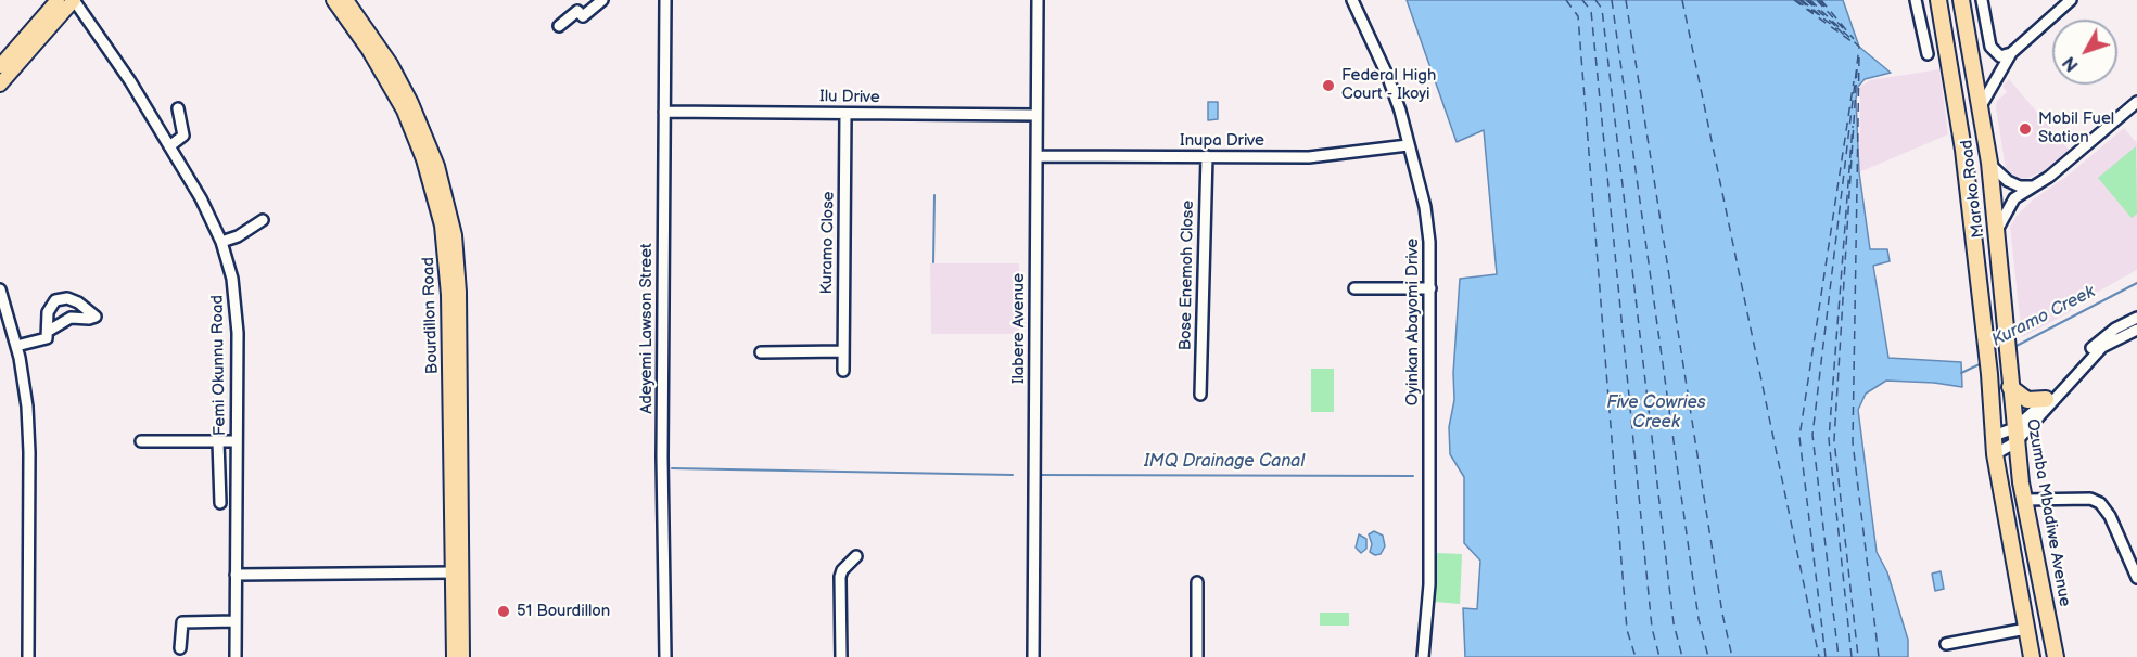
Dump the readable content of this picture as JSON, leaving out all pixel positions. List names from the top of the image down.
{
  "streets": {
    "highway": ["Maroko Road", "Ozumba Mbadiwe Avenue"],
    "main road": ["Bourdillon Road"],
    "street": [
      "Ilu Drive",
      "Inupa Drive",
      "Kuramo Close",
      "Bose Enemoh Close",
      "Oyinkan Abayomi Drive",
      "Adeyemi Lawson Street",
      "Ilabere Avenue",
      "Femi Okunnu Road"
    ]
  },
  "crossings": [
    ["Ilu Drive", "Kuramo Close"],
    ["Ilu Drive", "Adeyemi Lawson Street"],
    ["Ilu Drive", "Ilabere Avenue"],
    ["Inupa Drive", "Bose Enemoh Close"],
    ["Inupa Drive", "Oyinkan Abayomi Drive"],
    ["Inupa Drive", "Ilabere Avenue"],
    ["Maroko Road", "Ozumba Mbadiwe Avenue"]
  ],
  "water": ["Kuramo Creek", "Five Cowries Creek", "IMQ Drainage Canal"],
  "places": ["Federal High Court - Ikoyi", "Mobil Fuel Station", "51 Bourdillon"],
  "north": "bottom left"
}
